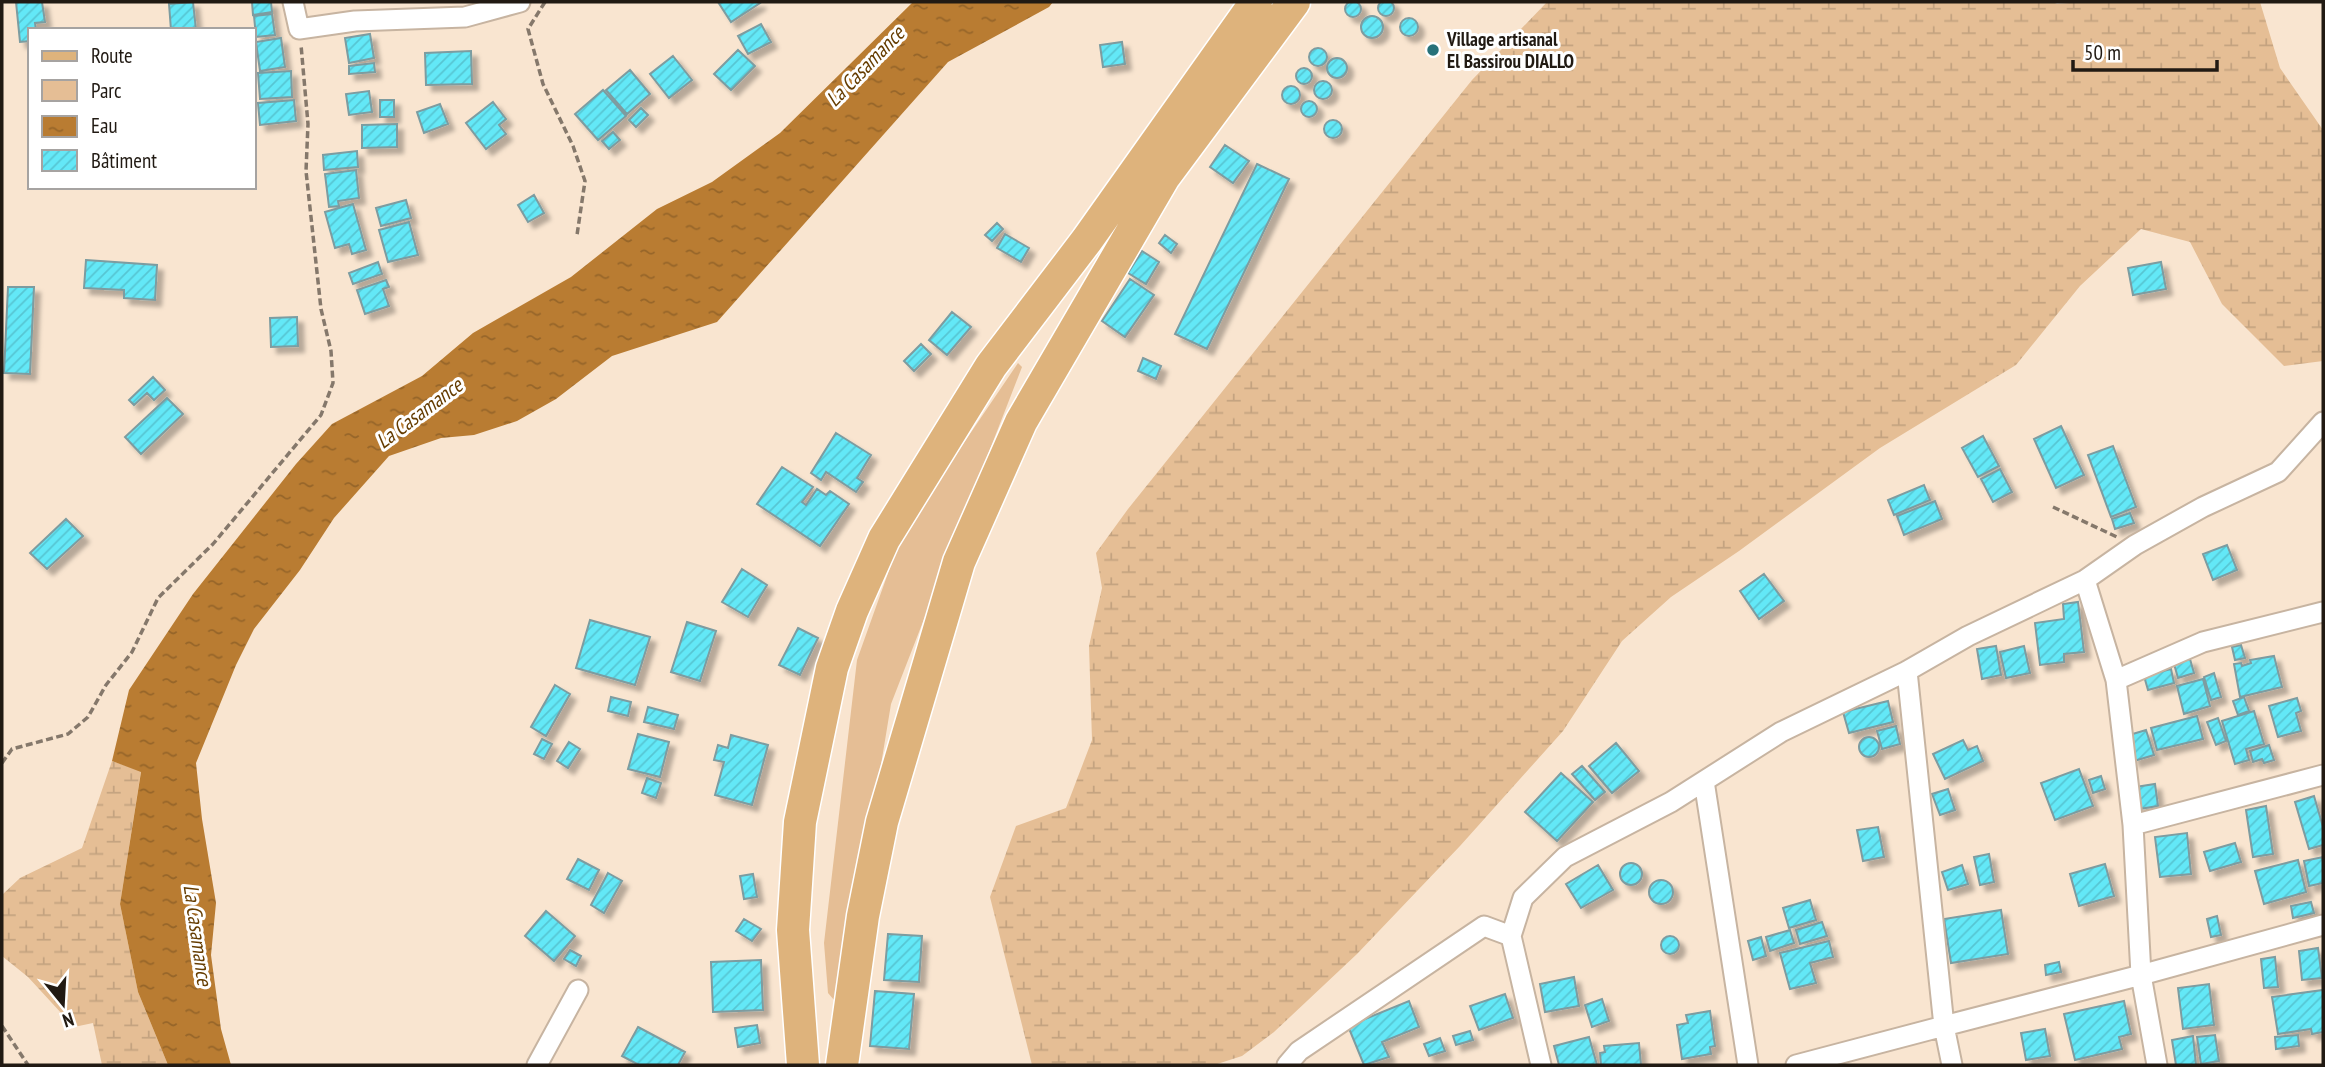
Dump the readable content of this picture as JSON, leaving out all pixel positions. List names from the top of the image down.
{
  "water": ["La Casamance"],
  "places": ["Village artisanal El Bassirou DIALLO"],
  "legend": [
    "Route",
    "Parc",
    "Eau",
    "Bâtiment"
  ],
  "scale_bar": "50 m",
  "north": "bottom"
}
